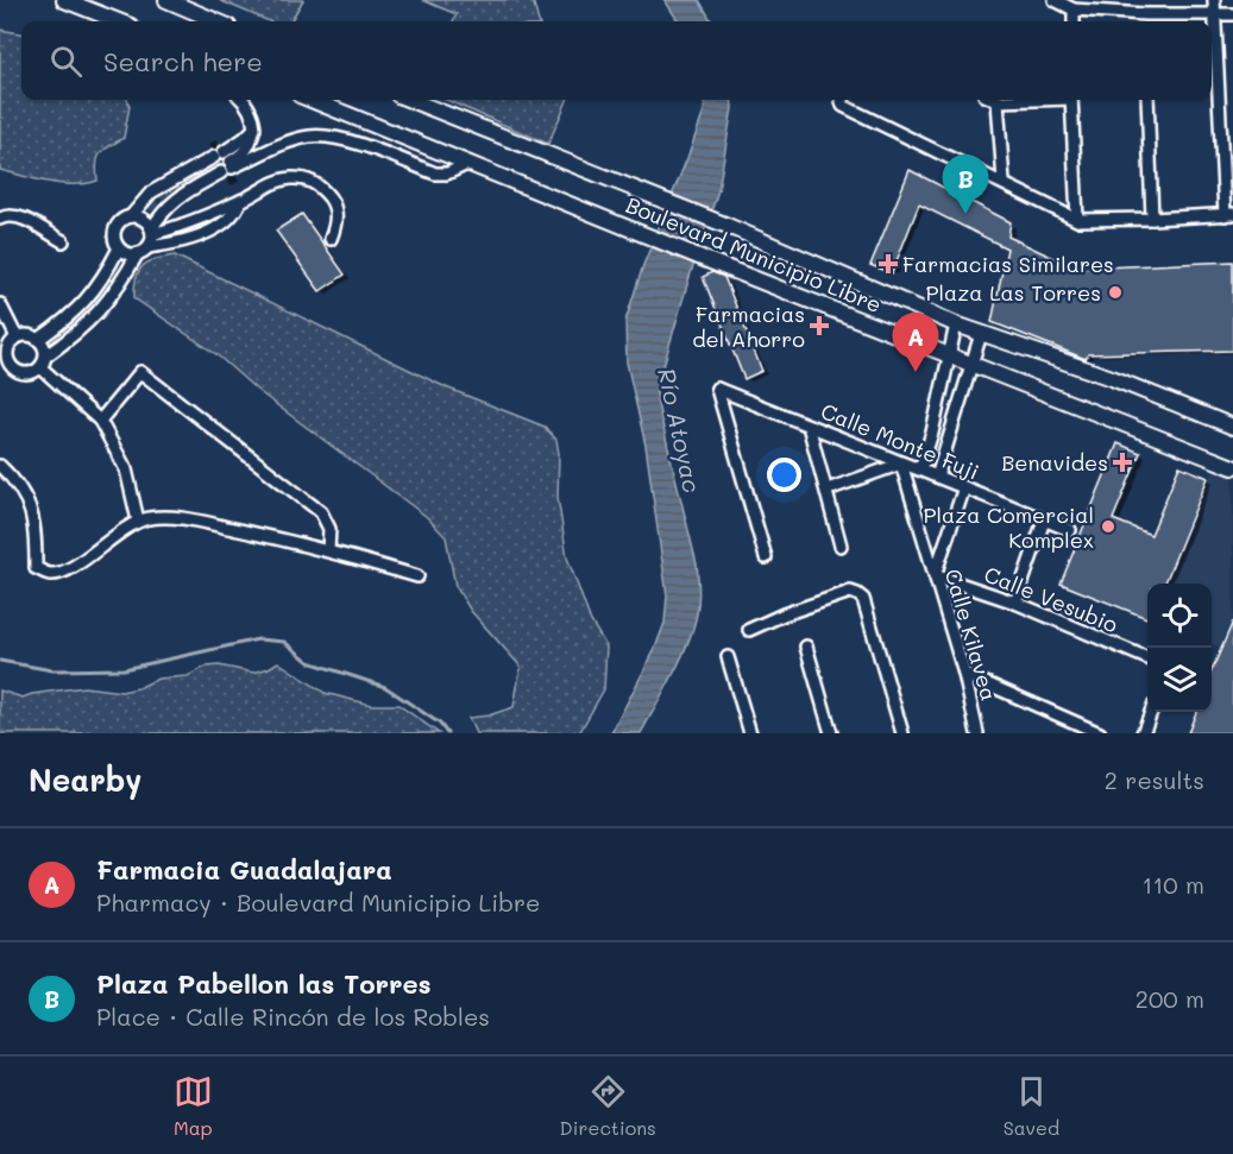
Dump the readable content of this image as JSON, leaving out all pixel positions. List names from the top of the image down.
{
  "streets": {
    "main road": ["Boulevard Municipio Libre"],
    "street": ["Calle Monte Fuji", "Calle Vesubio", "Calle Kilavea"]
  },
  "crossings": [
    ["Calle Monte Fuji", "Calle Kilavea"],
    ["Calle Vesubio", "Calle Kilavea"]
  ],
  "water": ["Río Atoyac"],
  "places": {
    "health": ["Farmacias Similares", "Farmacias del Ahorro", "Benavides"],
    "other": ["Plaza Las Torres", "Plaza Comercial Komplex"]
  },
  "page": {
    "search": "Search here",
    "pins": ["B", "A"],
    "heading": ["Nearby", "2 results"],
    "list": [
      {
        "mark": "A",
        "name": "Farmacia Guadalajara",
        "note": "Pharmacy · Boulevard Municipio Libre",
        "value": "110 m"
      },
      {
        "mark": "B",
        "name": "Plaza Pabellon las Torres",
        "note": "Place · Calle Rincón de los Robles",
        "value": "200 m"
      }
    ],
    "nav": ["Map", "Directions", "Saved"]
  }
}
